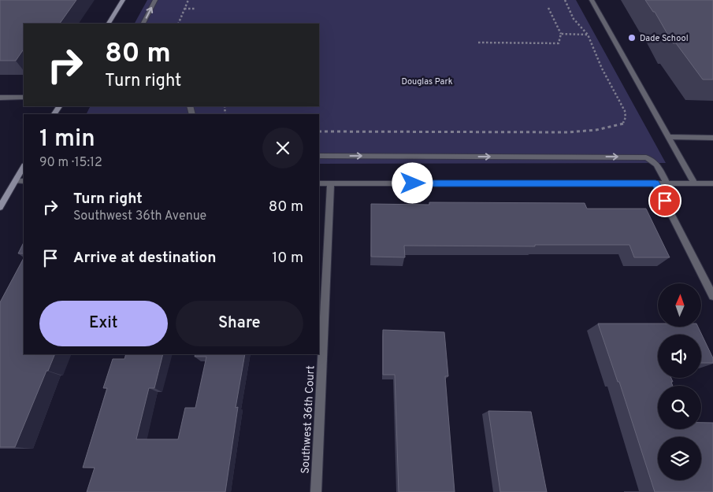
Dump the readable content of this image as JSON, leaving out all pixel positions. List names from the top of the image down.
{
  "streets": {
    "street": ["Southwest 36th Court"]
  },
  "parks": ["Douglas Park"],
  "places": ["Dade School"],
  "north": "top",
  "page": {
    "turn": ["80 m", "Turn right"],
    "heading": ["1 min", "90 m · 15:12"],
    "list": [
      {
        "name": "Turn right",
        "note": "Southwest 36th Avenue",
        "value": "80 m"
      },
      {
        "name": "Arrive at destination",
        "value": "10 m"
      }
    ],
    "buttons": ["Exit", "Share"]
  }
}
